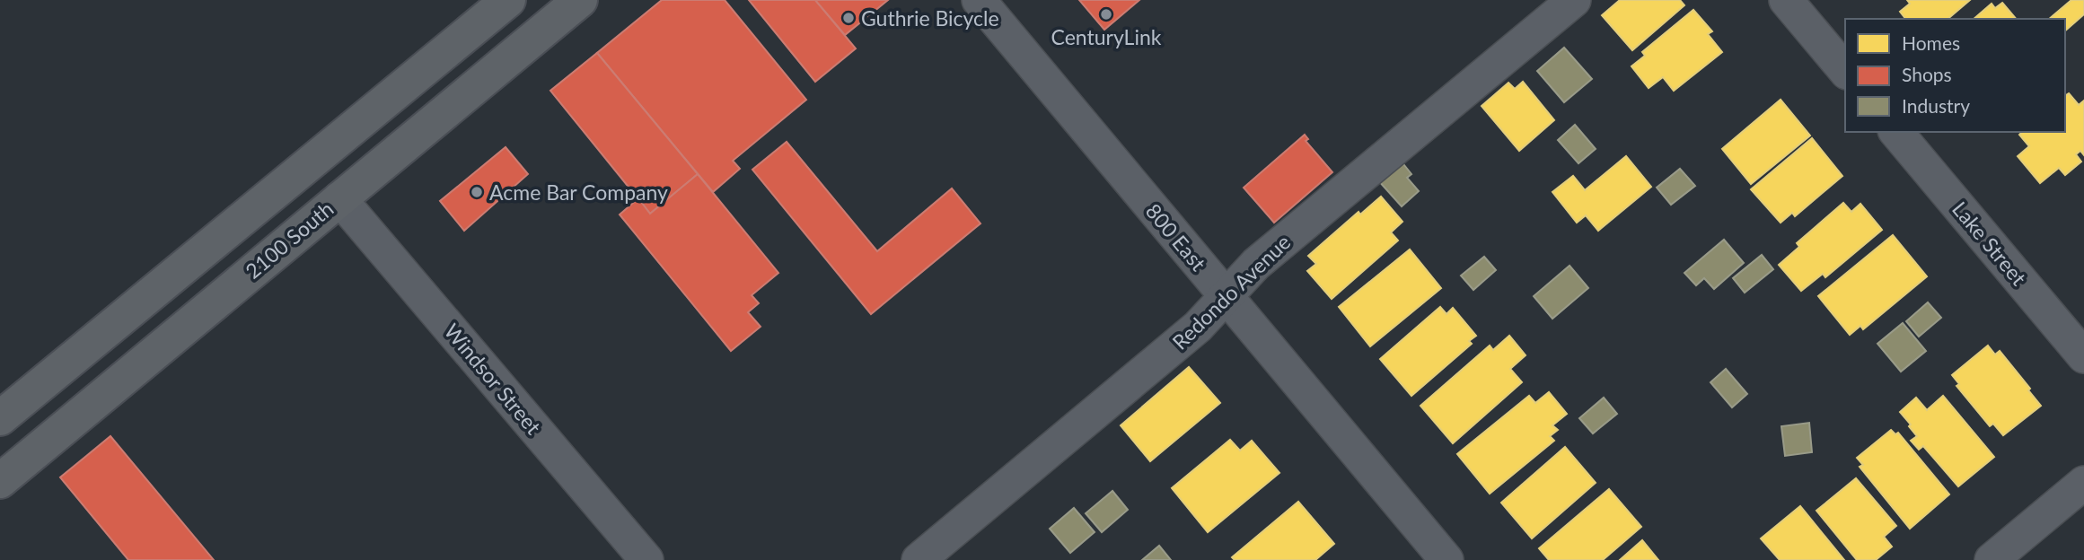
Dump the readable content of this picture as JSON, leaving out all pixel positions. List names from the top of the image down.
{
  "streets": {
    "main road": ["2100 South"],
    "street": [
      "800 East",
      "Lake Street",
      "Redondo Avenue",
      "Windsor Street"
    ]
  },
  "crossings": [
    ["800 East", "Redondo Avenue"],
    ["2100 South", "Windsor Street"]
  ],
  "places": ["CenturyLink", "Guthrie Bicycle", "Acme Bar Company"],
  "legend": ["Homes", "Shops", "Industry"]
}
